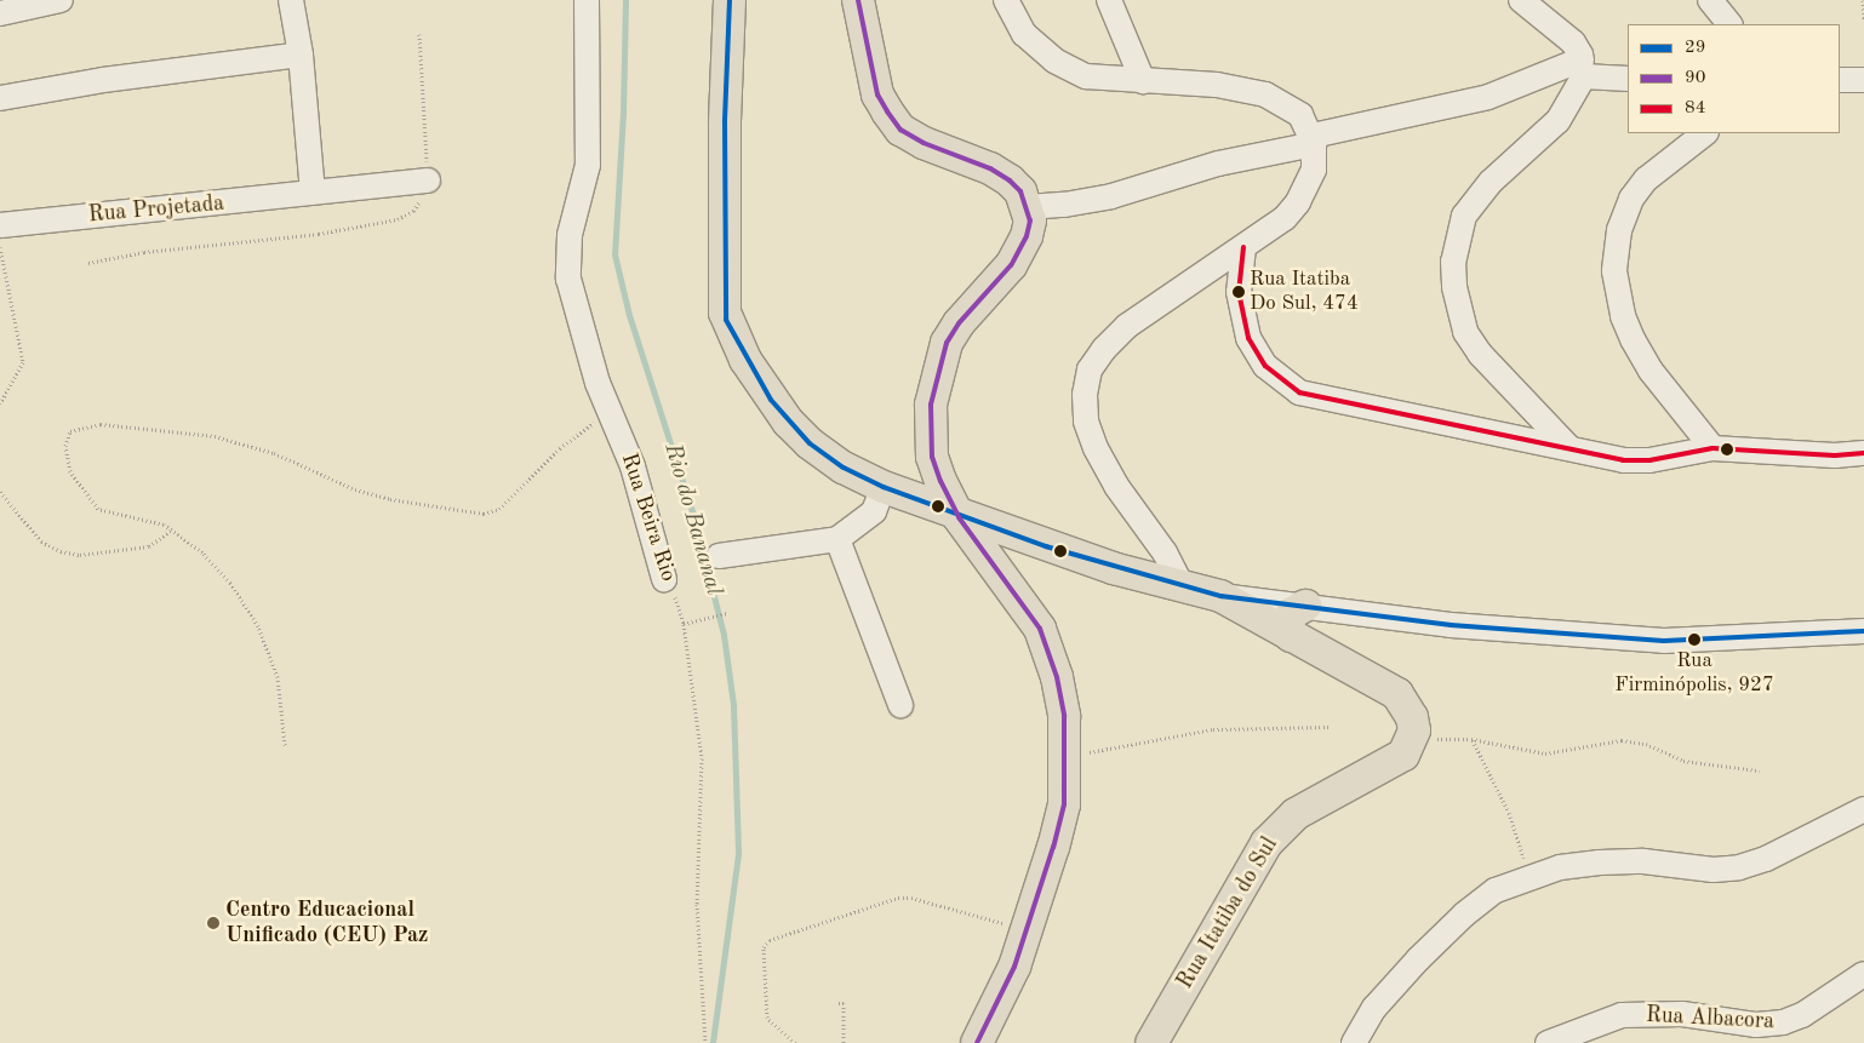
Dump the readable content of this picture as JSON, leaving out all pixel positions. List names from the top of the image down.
{
  "streets": {
    "main road": ["Rua Itatiba do Sul"],
    "street": ["Rua Projetada", "Rua Beira Rio", "Rua Albacora"]
  },
  "water": ["Rio do Bananal"],
  "places": ["Rua Itatiba Do Sul, 474", "Rua Firminópolis, 927", "Centro Educacional Unificado (CEU) Paz"],
  "lines": ["transit line 29", "transit line 90", "transit line 84"],
  "legend": ["29", "90", "84"]
}
